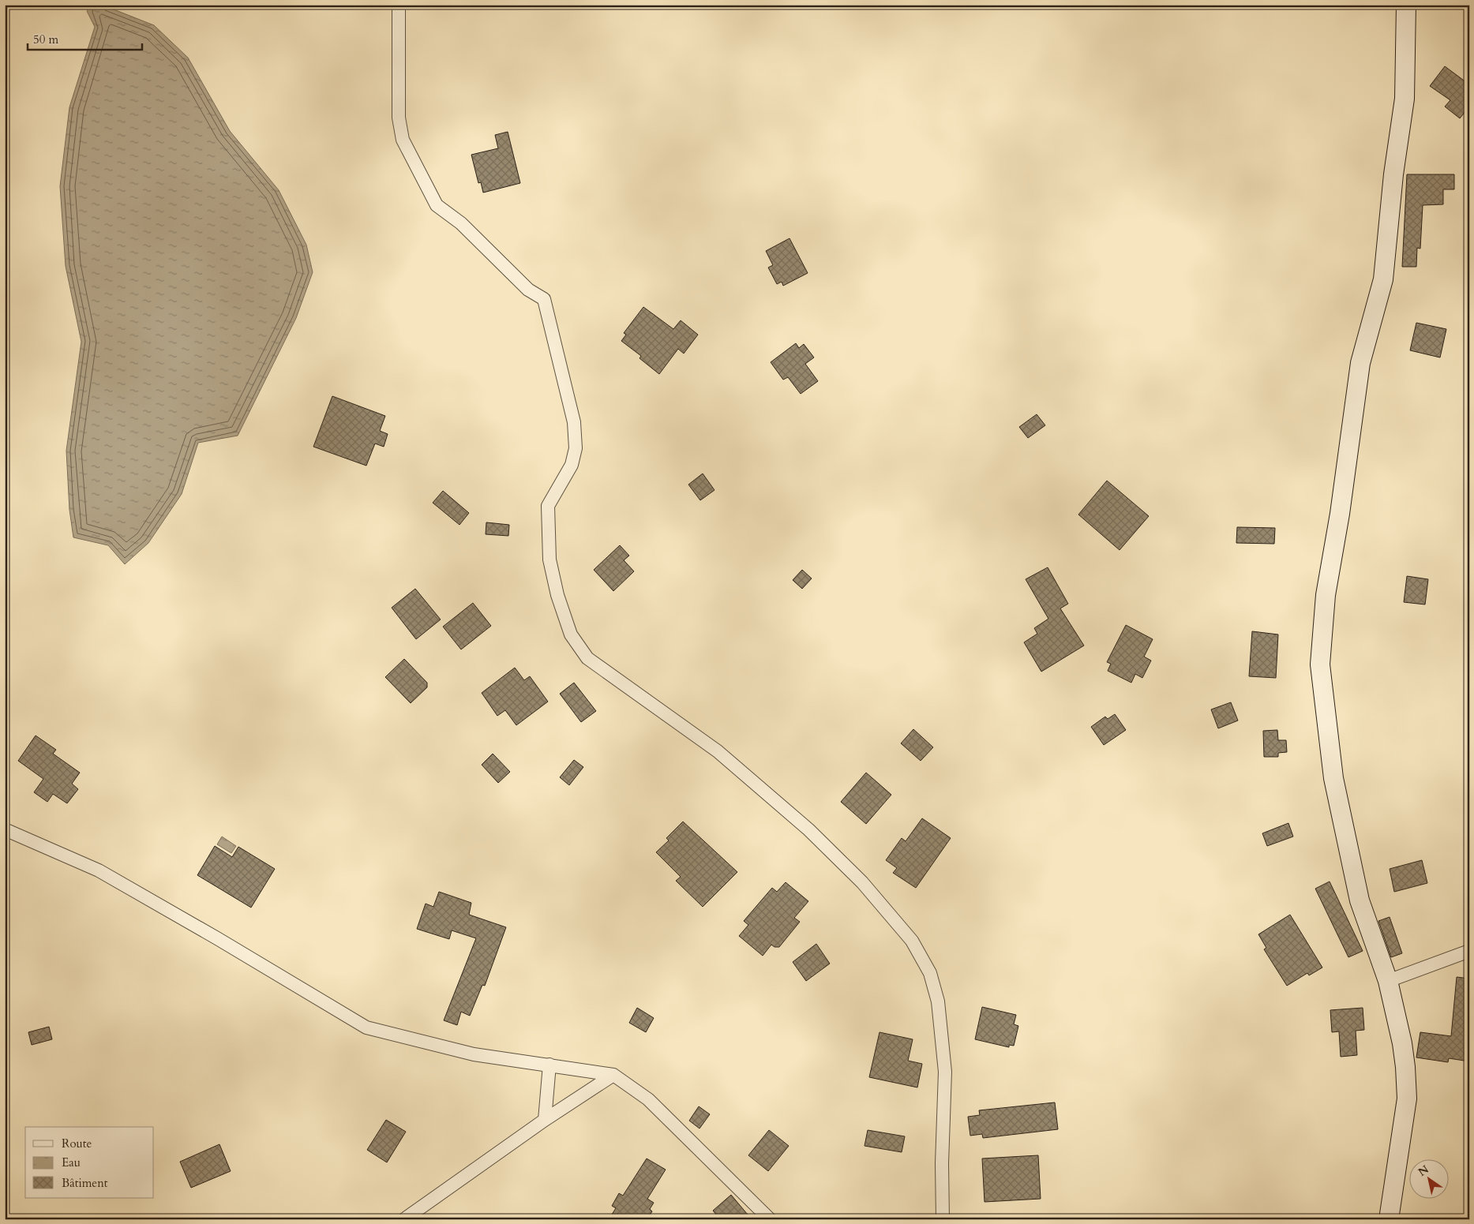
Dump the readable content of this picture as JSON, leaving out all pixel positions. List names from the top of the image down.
{
  "legend": ["Route", "Eau", "Bâtiment"],
  "scale_bar": "50 m",
  "north": "top left"
}
